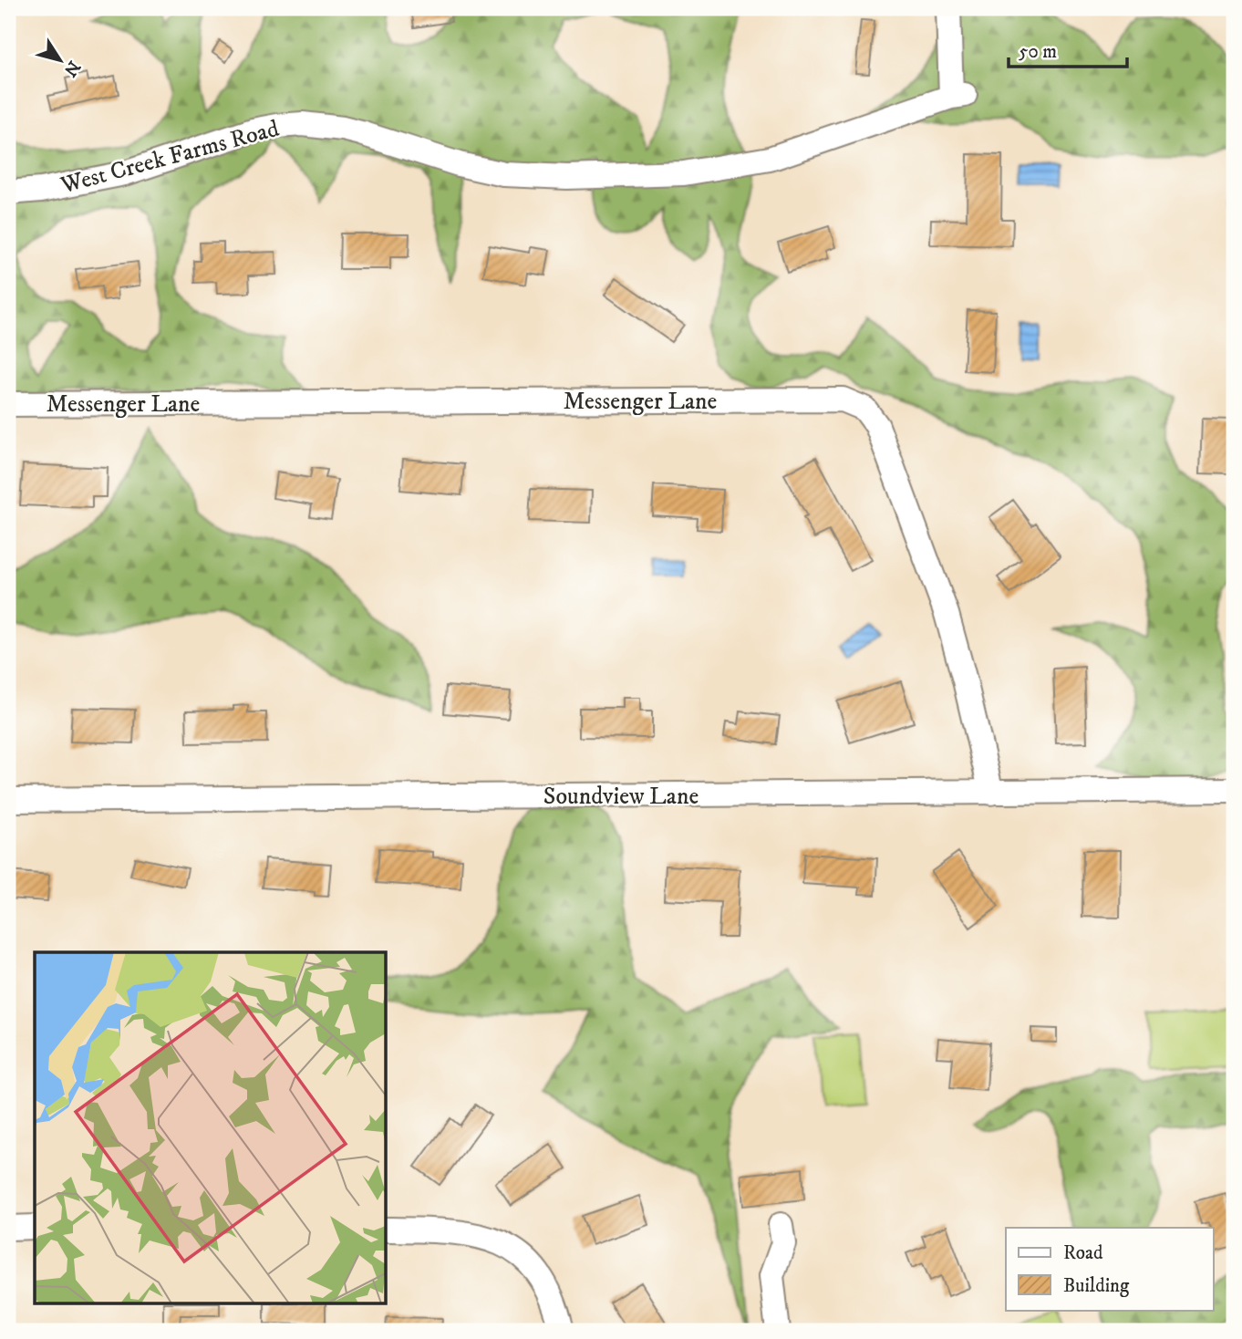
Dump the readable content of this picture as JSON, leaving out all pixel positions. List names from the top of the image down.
{
  "streets": {
    "street": ["West Creek Farms Road", "Messenger Lane", "Soundview Lane"]
  },
  "crossings": [
    ["Messenger Lane", "Soundview Lane"]
  ],
  "legend": ["Road", "Building"],
  "scale_bar": "50 m",
  "north": "bottom right"
}
